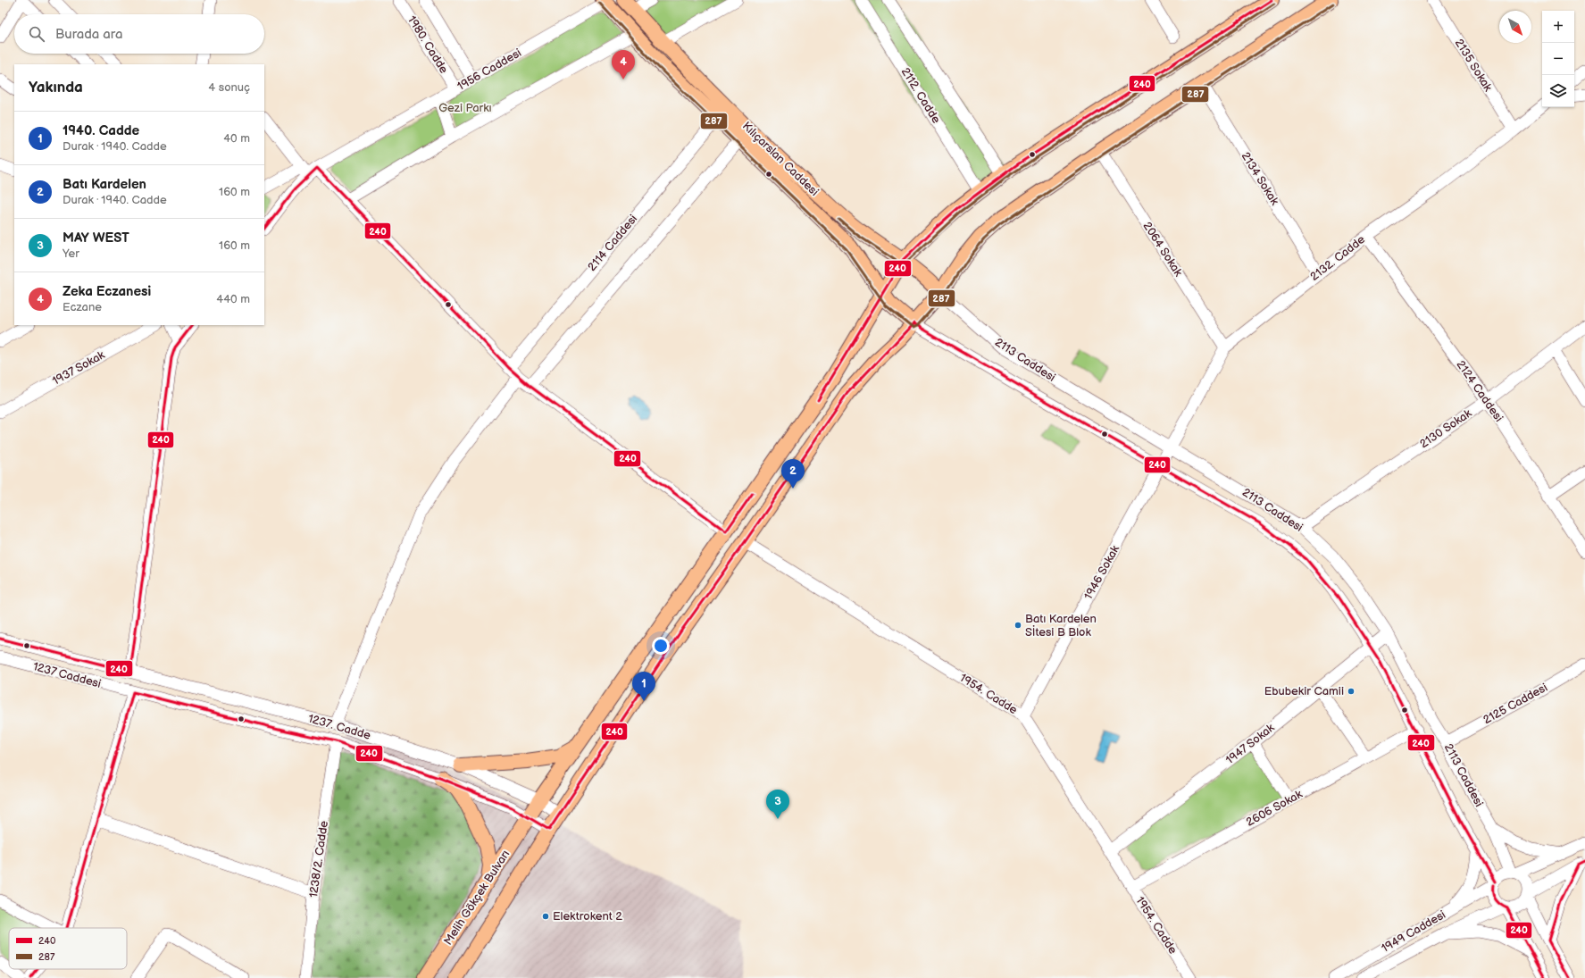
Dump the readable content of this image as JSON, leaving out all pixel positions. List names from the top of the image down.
{
  "streets": {
    "main road": ["Kılıçarslan Caddesi", "Melih Gökçek Bulvarı"],
    "street": [
      "1980. Cadde",
      "2135 Sokak",
      "1956 Caddesi",
      "2112. Cadde",
      "2134 Sokak",
      "2114 Caddesi",
      "2064 Sokak",
      "2132. Cadde",
      "2113 Caddesi",
      "1937 Sokak",
      "2124 Caddesi",
      "2130 Sokak",
      "1946 Sokak",
      "1237 Caddesi",
      "1954. Cadde",
      "2125 Caddesi",
      "1237. Cadde",
      "1947 Sokak",
      "2606 Sokak",
      "1238/2. Cadde",
      "1949 Caddesi"
    ]
  },
  "crossings": [
    ["1980. Cadde", "1956 Caddesi"],
    ["2135 Sokak", "2132. Cadde"],
    ["1956 Caddesi", "Kılıçarslan Caddesi"],
    ["2112. Cadde", "Melih Gökçek Bulvarı"],
    ["Kılıçarslan Caddesi", "2114 Caddesi"],
    ["Kılıçarslan Caddesi", "2113 Caddesi"],
    ["Kılıçarslan Caddesi", "Melih Gökçek Bulvarı"],
    ["2134 Sokak", "2132. Cadde"],
    ["2064 Sokak", "2132. Cadde"],
    ["2132. Cadde", "2113 Caddesi"],
    ["2132. Cadde", "2124 Caddesi"],
    ["2132. Cadde", "1946 Sokak"],
    ["2113 Caddesi", "2130 Sokak"],
    ["2113 Caddesi", "1946 Sokak"],
    ["2113 Caddesi", "2125 Caddesi"],
    ["2113 Caddesi", "1947 Sokak"],
    ["2113 Caddesi", "2606 Sokak"],
    ["2113 Caddesi", "1949 Caddesi"],
    ["2124 Caddesi", "2130 Sokak"],
    ["1946 Sokak", "1954. Cadde"],
    ["1237 Caddesi", "1237. Cadde"],
    ["1954. Cadde", "1947 Sokak"],
    ["1954. Cadde", "2606 Sokak"],
    ["1237. Cadde", "1238/2. Cadde"],
    ["1237. Cadde", "Melih Gökçek Bulvarı"]
  ],
  "parks": ["Gezi Parkı"],
  "places": ["Batı Kardelen Sİtesi B Blok", "Ebubekir Camii", "Elektrokent 2"],
  "lines": ["transit line 240", "transit line 287"],
  "legend": ["240", "287"],
  "north": "bottom right",
  "page": {
    "map_buttons": ["+", "−"],
    "search": "Burada ara",
    "pins": [
      "4",
      "2",
      "1",
      "3"
    ],
    "heading": ["Yakında", "4 sonuç"],
    "list": [
      {
        "mark": "1",
        "name": "1940. Cadde",
        "note": "Durak · 1940. Cadde",
        "value": "40 m"
      },
      {
        "mark": "2",
        "name": "Batı Kardelen",
        "note": "Durak · 1940. Cadde",
        "value": "160 m"
      },
      {
        "mark": "3",
        "name": "MAY WEST",
        "note": "Yer",
        "value": "160 m"
      },
      {
        "mark": "4",
        "name": "Zeka Eczanesi",
        "note": "Eczane",
        "value": "440 m"
      }
    ]
  }
}
